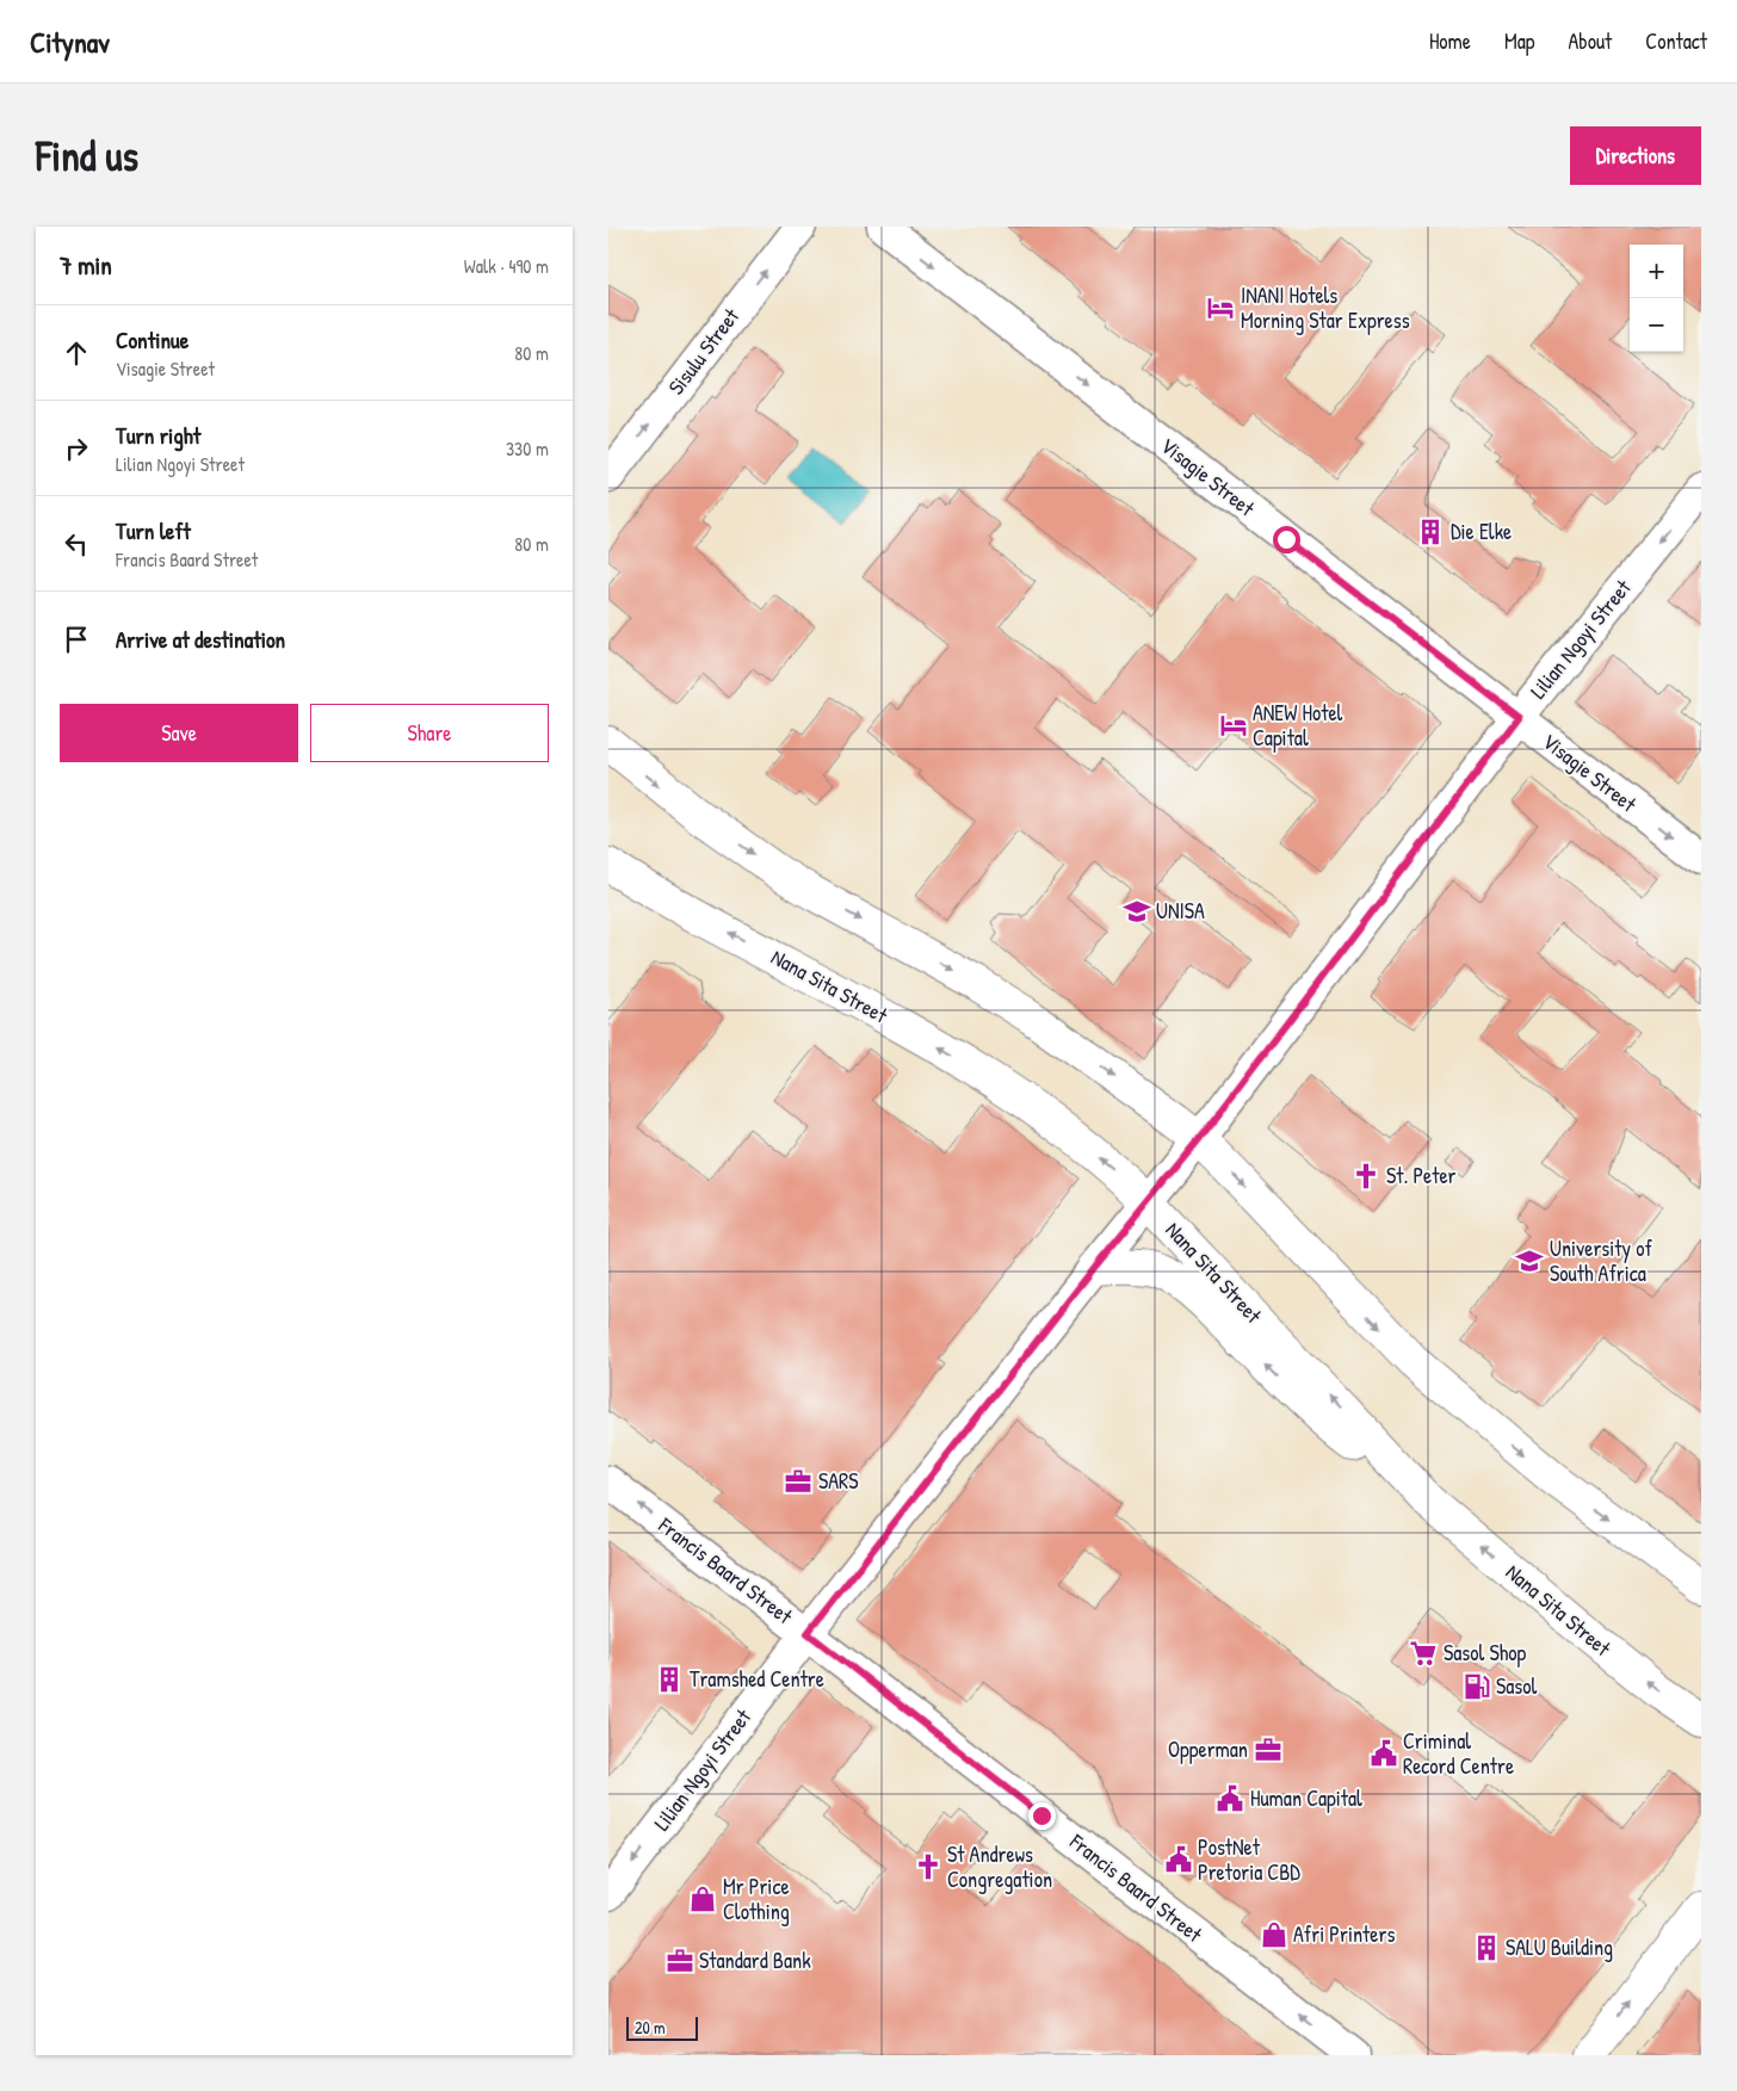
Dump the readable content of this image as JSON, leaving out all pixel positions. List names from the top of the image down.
{
  "streets": {
    "main road": ["Nana Sita Street"],
    "street": [
      "Sisulu Street",
      "Visagie Street",
      "Lilian Ngoyi Street",
      "Francis Baard Street"
    ]
  },
  "crossings": [
    ["Visagie Street", "Lilian Ngoyi Street"],
    ["Lilian Ngoyi Street", "Nana Sita Street"],
    ["Lilian Ngoyi Street", "Francis Baard Street"]
  ],
  "one_way": ["Sisulu Street", "Visagie Street", "Francis Baard Street"],
  "places": {
    "hotel": ["INANI Hotels Morning Star Express", "ANEW Hotel Capital"],
    "building": ["Die Elke", "Tramshed Centre", "SALU Building"],
    "school or university": ["UNISA", "University of South Africa"],
    "church": ["St. Peter", "St Andrews Congregation"],
    "office": ["SARS", "Opperman", "Standard Bank"],
    "supermarket": ["Sasol Shop"],
    "fuel station": ["Sasol"],
    "public building": ["Criminal Record Centre", "Human Capital", "PostNet Pretoria CBD"],
    "shop": ["Mr Price Clothing", "Afri Printers"]
  },
  "scale_bar": "20 m",
  "page": {
    "header": "Citynav",
    "nav": [
      "Home",
      "Map",
      "About",
      "Contact"
    ],
    "buttons": [
      "Directions",
      ["Save", "Share"]
    ],
    "title": "Find us",
    "heading": ["7 min", "Walk · 490 m"],
    "map_buttons": ["+", "−"],
    "list": [
      ["Continue", "Visagie Street", "80 m"],
      ["Turn right", "Lilian Ngoyi Street", "330 m"],
      ["Turn left", "Francis Baard Street", "80 m"],
      "Arrive at destination"
    ],
    "scale": "20 m"
  }
}
